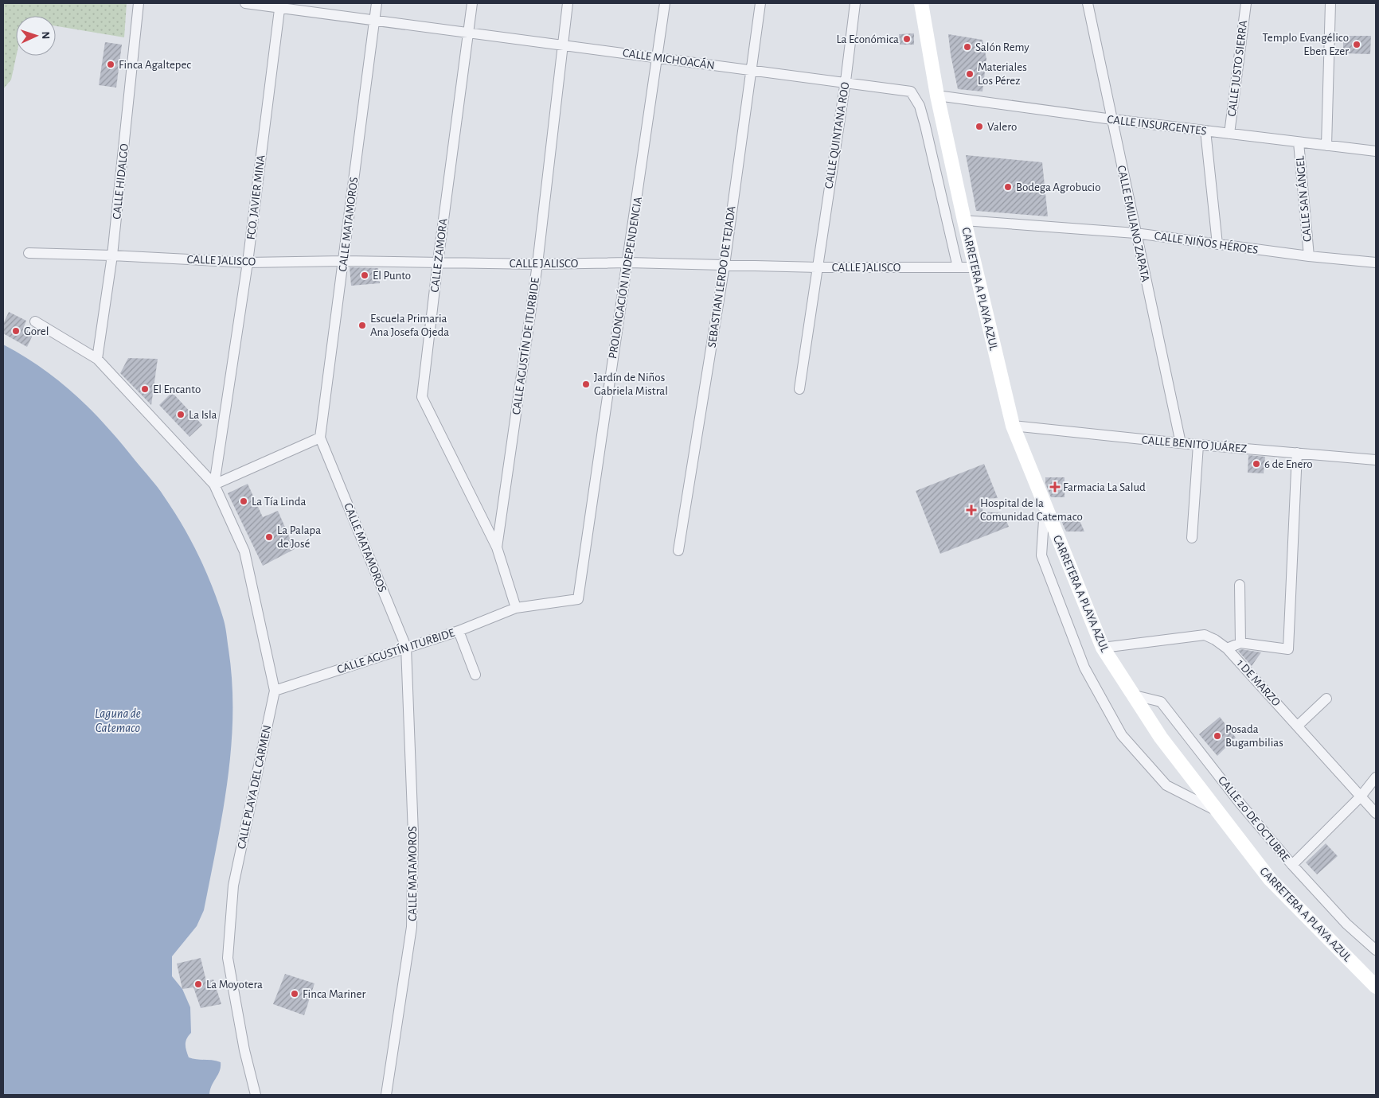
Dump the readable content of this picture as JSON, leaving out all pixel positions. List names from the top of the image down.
{
  "streets": {
    "main road": ["CARRETERA A PLAYA AZUL"],
    "street": [
      "CALLE MICHOACÁN",
      "CALLE JUSTO SIERRA",
      "CALLE INSURGENTES",
      "CALLE QUINTANA ROO",
      "CALLE HIDALGO",
      "FCO. JAVIER MINA",
      "CALLE SAN ÁNGEL",
      "CALLE EMILIANO ZAPATA",
      "CALLE MATAMOROS",
      "CALLE NIÑOS HÉROES",
      "CALLE ZAMORA",
      "CALLE JALISCO",
      "SEBASTIAN LERDO DE TEJADA",
      "PROLONGACIÓN INDEPENDENCIA",
      "CALLE AGUSTÍN DE ITURBIDE",
      "CALLE BENITO JUÁREZ",
      "CALLE AGUSTÍN ITURBIDE",
      "1 DE MARZO",
      "CALLE PLAYA DEL CARMEN",
      "CALLE 20 DE OCTUBRE"
    ]
  },
  "crossings": [
    ["CALLE MICHOACÁN", "CALLE QUINTANA ROO"],
    ["CALLE MICHOACÁN", "FCO. JAVIER MINA"],
    ["CALLE MICHOACÁN", "CALLE MATAMOROS"],
    ["CALLE MICHOACÁN", "CALLE ZAMORA"],
    ["CALLE MICHOACÁN", "CALLE JALISCO"],
    ["CALLE MICHOACÁN", "SEBASTIAN LERDO DE TEJADA"],
    ["CALLE MICHOACÁN", "PROLONGACIÓN INDEPENDENCIA"],
    ["CALLE MICHOACÁN", "CALLE AGUSTÍN DE ITURBIDE"],
    ["CALLE JUSTO SIERRA", "CALLE INSURGENTES"],
    ["CALLE INSURGENTES", "CALLE SAN ÁNGEL"],
    ["CALLE INSURGENTES", "CALLE EMILIANO ZAPATA"],
    ["CALLE INSURGENTES", "CARRETERA A PLAYA AZUL"],
    ["CALLE QUINTANA ROO", "CALLE JALISCO"],
    ["CALLE HIDALGO", "CALLE JALISCO"],
    ["CALLE HIDALGO", "CALLE PLAYA DEL CARMEN"],
    ["FCO. JAVIER MINA", "CALLE JALISCO"],
    ["FCO. JAVIER MINA", "CALLE PLAYA DEL CARMEN"],
    ["CALLE SAN ÁNGEL", "CALLE NIÑOS HÉROES"],
    ["CALLE EMILIANO ZAPATA", "CALLE NIÑOS HÉROES"],
    ["CALLE EMILIANO ZAPATA", "CALLE BENITO JUÁREZ"],
    ["CALLE MATAMOROS", "CALLE JALISCO"],
    ["CALLE MATAMOROS", "CALLE AGUSTÍN ITURBIDE"],
    ["CALLE NIÑOS HÉROES", "CARRETERA A PLAYA AZUL"],
    ["CALLE ZAMORA", "CALLE JALISCO"],
    ["CALLE ZAMORA", "CALLE AGUSTÍN DE ITURBIDE"],
    ["CALLE ZAMORA", "CALLE AGUSTÍN ITURBIDE"],
    ["CALLE JALISCO", "SEBASTIAN LERDO DE TEJADA"],
    ["CALLE JALISCO", "PROLONGACIÓN INDEPENDENCIA"],
    ["CALLE JALISCO", "CARRETERA A PLAYA AZUL"],
    ["CALLE JALISCO", "CALLE AGUSTÍN DE ITURBIDE"],
    ["PROLONGACIÓN INDEPENDENCIA", "CALLE AGUSTÍN ITURBIDE"],
    ["CARRETERA A PLAYA AZUL", "CALLE BENITO JUÁREZ"],
    ["CARRETERA A PLAYA AZUL", "1 DE MARZO"],
    ["CARRETERA A PLAYA AZUL", "CALLE 20 DE OCTUBRE"],
    ["CALLE AGUSTÍN ITURBIDE", "CALLE PLAYA DEL CARMEN"]
  ],
  "water": ["Laguna de Catemaco"],
  "places": {
    "other": [
      "La Económica",
      "Templo Evangélico Eben Ezer",
      "Salón Remy",
      "Finca Agaltepec",
      "Materiales Los Pérez",
      "Valero",
      "Bodega Agrobucio",
      "El Punto",
      "Escuela Primaria Ana Josefa Ojeda",
      "Gorel",
      "Jardín de Niños Gabriela Mistral",
      "El Encanto",
      "La Isla",
      "6 de Enero",
      "La Tía Linda",
      "La Palapa de José",
      "Posada Bugambilias",
      "La Moyotera",
      "Finca Mariner"
    ],
    "health": ["Farmacia La Salud", "Hospital de la Comunidad Catemaco"]
  },
  "north": "right"
}
